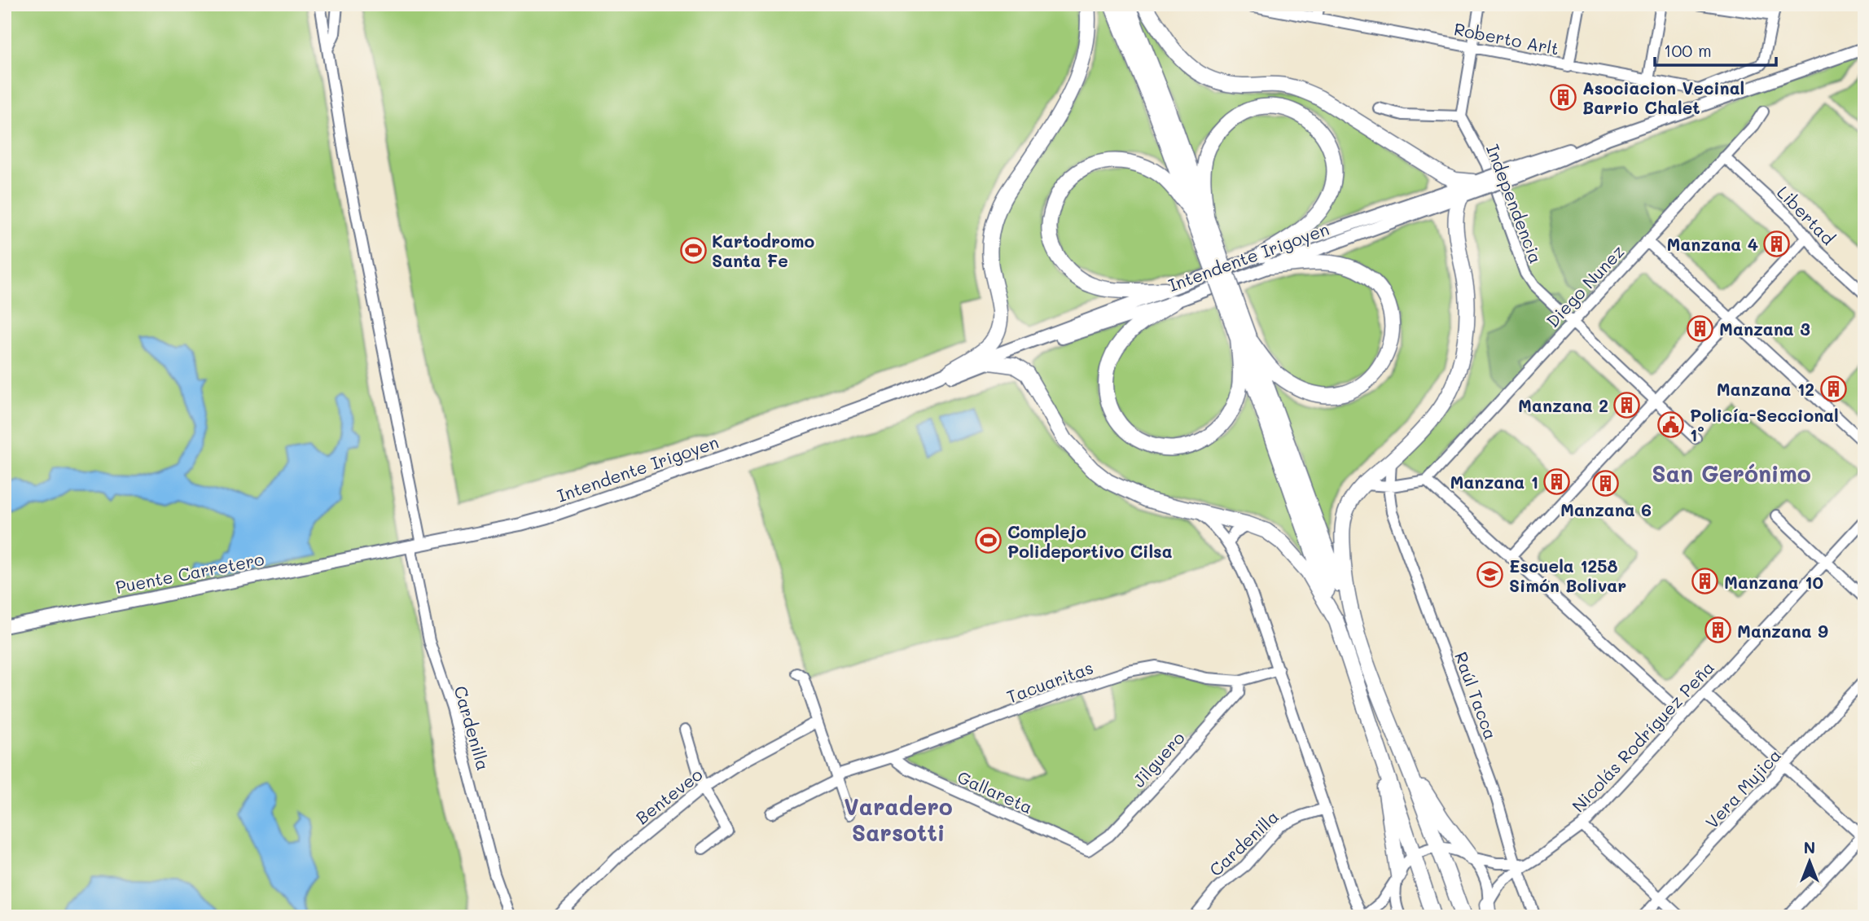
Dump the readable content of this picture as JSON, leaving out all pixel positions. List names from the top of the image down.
{
  "streets": {
    "main road": ["Intendente Irigoyen", "Puente Carretero"],
    "street": [
      "Roberto Arlt",
      "Independencia",
      "Libertad",
      "Diego Nunez",
      "Tacuaritas",
      "Raúl Tacca",
      "Cardenilla",
      "Nicolás Rodríguez Peña",
      "Jilguero",
      "Vera Mujica",
      "Gallareta",
      "Benteveo"
    ]
  },
  "crossings": [
    ["Independencia", "Diego Nunez"],
    ["Libertad", "Diego Nunez"],
    ["Intendente Irigoyen", "Puente Carretero"],
    ["Intendente Irigoyen", "Cardenilla"],
    ["Tacuaritas", "Jilguero"],
    ["Tacuaritas", "Gallareta"],
    ["Raúl Tacca", "Nicolás Rodríguez Peña"],
    ["Jilguero", "Gallareta"]
  ],
  "districts": ["San Gerónimo", "Varadero Sarsotti"],
  "places": {
    "building": [
      "Asociacion Vecinal Barrio Chalet",
      "Manzana 4",
      "Manzana 3",
      "Manzana 12",
      "Manzana 2",
      "Manzana 1",
      "Manzana 6",
      "Manzana 10",
      "Manzana 9"
    ],
    "sports": ["Kartodromo Santa Fe", "Complejo Polideportivo Cilsa"],
    "public building": ["Policía-Seccional 1°"],
    "school or university": ["Escuela 1258 Simón Bolivar"]
  },
  "scale_bar": "100 m",
  "north": "top"
}
